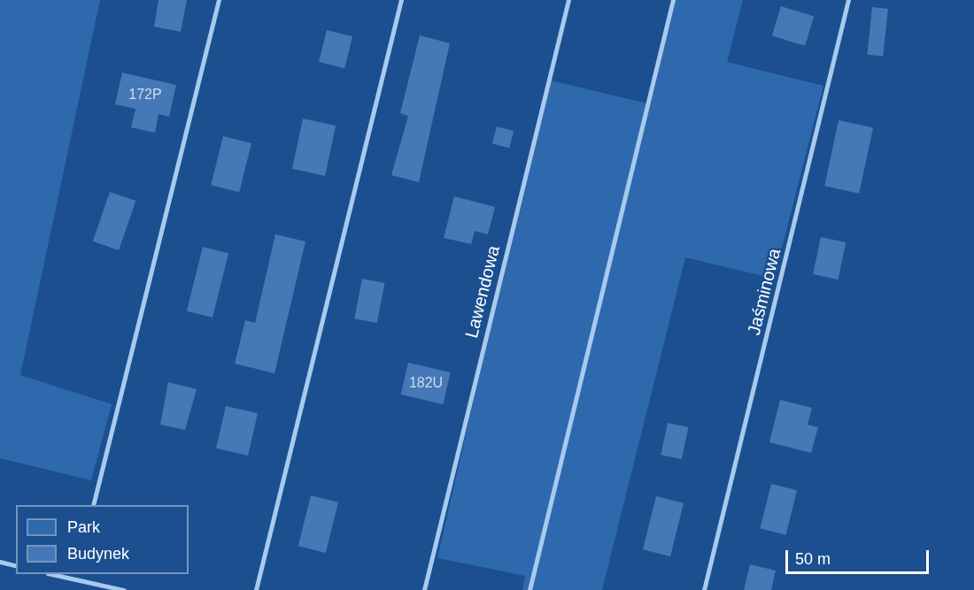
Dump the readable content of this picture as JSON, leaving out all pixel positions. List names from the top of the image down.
{
  "streets": {
    "lane": ["Lawendowa", "Jaśminowa"]
  },
  "house_numbers": ["172P", "182U"],
  "legend": ["Park", "Budynek"],
  "scale_bar": "50 m"
}
